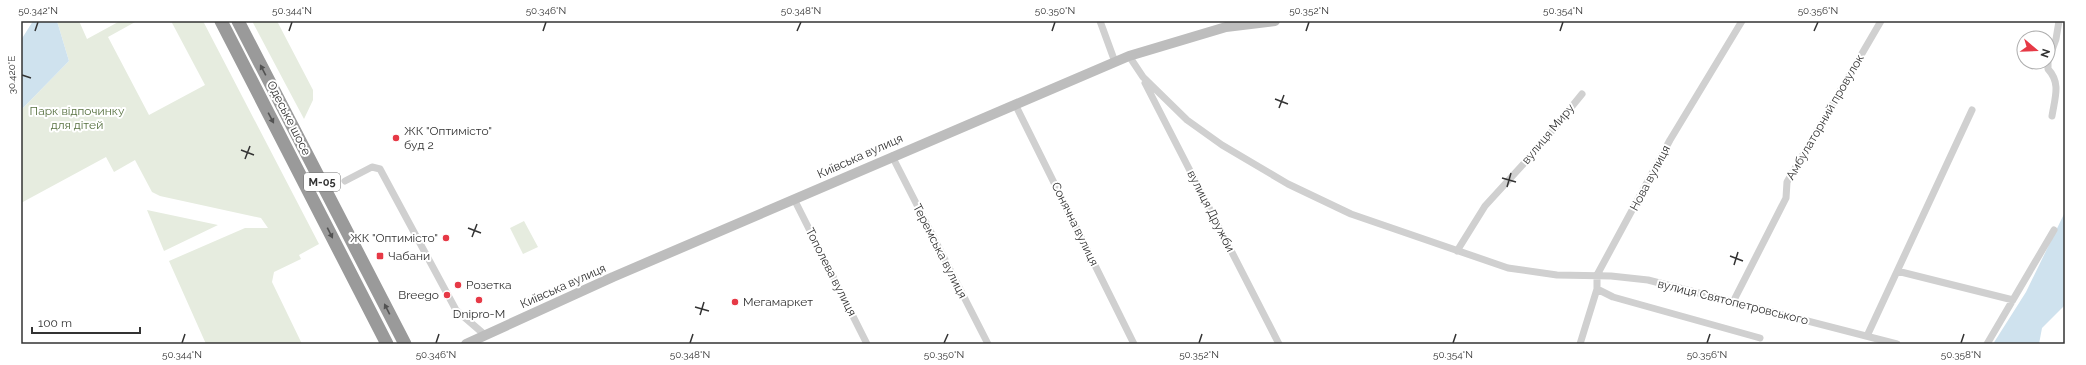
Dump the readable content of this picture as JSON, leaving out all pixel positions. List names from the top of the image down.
{
  "streets": {
    "highway": ["Одеське шосе", "М-05"],
    "street": [
      "Амбулаторний провулок",
      "вулиця Миру",
      "Київська вулиця",
      "Нова вулиця",
      "вулиця Дружби",
      "Сонячна вулиця",
      "Теремська вулиця",
      "Тополева вулиця",
      "вулиця Святопетровського"
    ]
  },
  "crossings": [
    ["Амбулаторний провулок", "вулиця Святопетровського"],
    ["вулиця Миру", "вулиця Святопетровського"],
    ["Київська вулиця", "Сонячна вулиця"],
    ["Київська вулиця", "Теремська вулиця"],
    ["Київська вулиця", "Тополева вулиця"],
    ["Нова вулиця", "вулиця Святопетровського"],
    ["вулиця Дружби", "вулиця Святопетровського"]
  ],
  "parks": ["Парк відпочинку для дітей"],
  "places": {
    "other": [
      "ЖК \"Оптимісто\" буд 2",
      "ЖК \"Оптимісто\"",
      "Розетка",
      "Breego",
      "Dnipro-M",
      "Мегамаркет"
    ],
    "transit": ["Чабани"]
  },
  "scale_bar": "100 m",
  "north": "right",
  "coordinates": [
    "50.342°N",
    "50.344°N",
    "50.346°N",
    "50.348°N",
    "50.350°N",
    "50.352°N",
    "50.354°N",
    "50.356°N",
    "30.420°E",
    "50.358°N"
  ]
}
